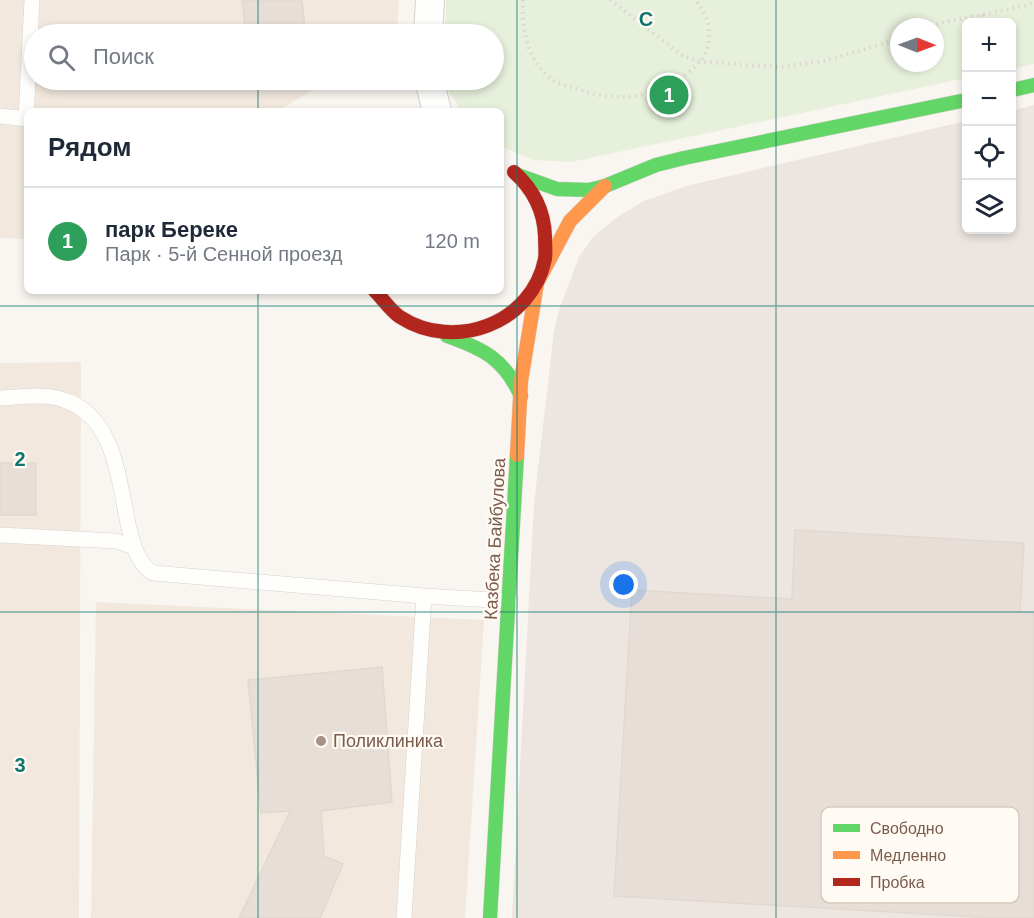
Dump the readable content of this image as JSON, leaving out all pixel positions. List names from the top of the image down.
{
  "streets": {
    "street": ["Казбека Байбулова"]
  },
  "places": ["Поликлиника"],
  "legend": ["Свободно", "Медленно", "Пробка"],
  "north": "right",
  "page": {
    "map_buttons": ["+", "−"],
    "search": "Поиск",
    "pins": "1",
    "heading": "Рядом",
    "list": [
      {
        "mark": "1",
        "name": "парк Береке",
        "note": "Парк · 5-й Сенной проезд",
        "value": "120 m"
      }
    ]
  },
  "grid": {
    "columns": ["C"],
    "rows": ["2", "3"]
  }
}
